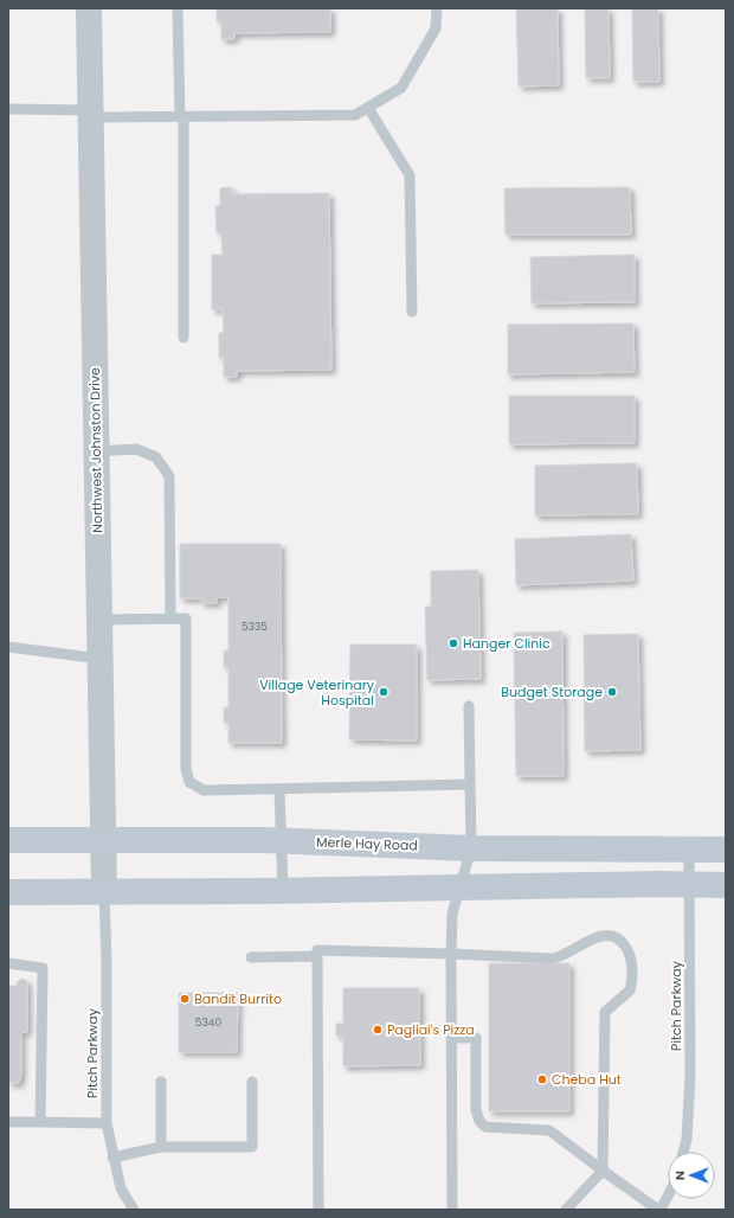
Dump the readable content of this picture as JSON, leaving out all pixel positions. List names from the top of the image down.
{
  "streets": {
    "main road": ["Merle Hay Road"],
    "street": ["Northwest Johnston Drive"],
    "lane": ["Pitch Parkway"]
  },
  "crossings": [
    ["Northwest Johnston Drive", "Merle Hay Road"],
    ["Northwest Johnston Drive", "Pitch Parkway"],
    ["Merle Hay Road", "Pitch Parkway"]
  ],
  "places": [
    "Hanger Clinic",
    "Village Veterinary Hospital",
    "Budget Storage",
    "Bandit Burrito",
    "Pagliai's Pizza",
    "Cheba Hut"
  ],
  "house_numbers": ["5335", "5340"],
  "north": "left"
}
